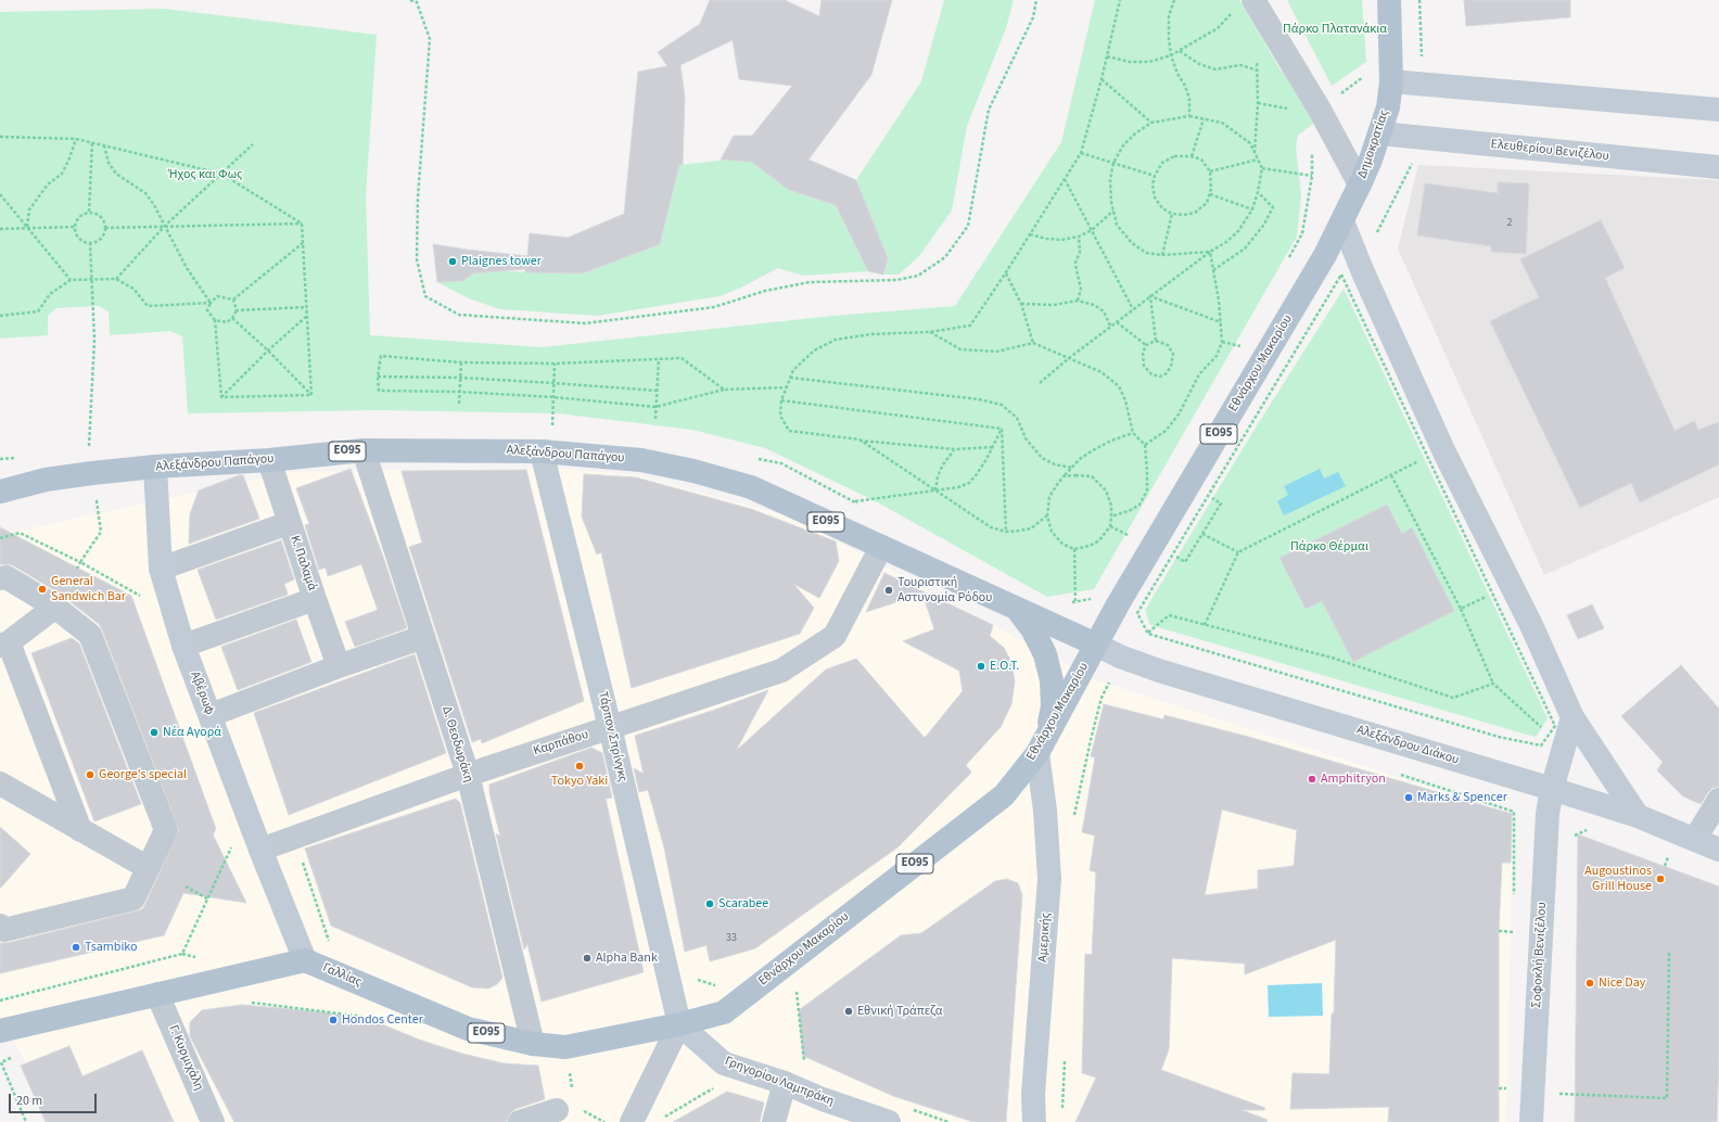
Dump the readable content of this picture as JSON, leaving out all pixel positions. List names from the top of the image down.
{
  "streets": {
    "main road": [
      "Δημοκρατίας",
      "Εθνάρχου Μακαρίου",
      "ΕΟ95",
      "Αλεξάνδρου Παπάγου",
      "Γαλλίας"
    ],
    "street": [
      "Ελευθερίου Βενιζέλου",
      "Κ. Παλαμά",
      "Αβέρωφ",
      "Τάρπον Σπρίνγκς",
      "Καρπάθου",
      "Δ. Θεοδωράκη",
      "Αλεξάνδρου Διάκου",
      "Αμερικής",
      "Σοφοκλή Βενιζέλου",
      "Γ. Κυρμιχάλη",
      "Γρηγορίου Λαμπράκη"
    ]
  },
  "crossings": [
    ["Δημοκρατίας", "Ελευθερίου Βενιζέλου"],
    ["Δημοκρατίας", "Εθνάρχου Μακαρίου"],
    ["Εθνάρχου Μακαρίου", "Αλεξάνδρου Παπάγου"],
    ["Εθνάρχου Μακαρίου", "Τάρπον Σπρίνγκς"],
    ["Εθνάρχου Μακαρίου", "Αλεξάνδρου Διάκου"],
    ["Εθνάρχου Μακαρίου", "Αμερικής"],
    ["Εθνάρχου Μακαρίου", "Γαλλίας"],
    ["Εθνάρχου Μακαρίου", "Γρηγορίου Λαμπράκη"],
    ["Αλεξάνδρου Παπάγου", "Κ. Παλαμά"],
    ["Αλεξάνδρου Παπάγου", "Αβέρωφ"],
    ["Αλεξάνδρου Παπάγου", "Τάρπον Σπρίνγκς"],
    ["Αλεξάνδρου Παπάγου", "Καρπάθου"],
    ["Αλεξάνδρου Παπάγου", "Δ. Θεοδωράκη"],
    ["Αλεξάνδρου Παπάγου", "Αλεξάνδρου Διάκου"],
    ["Αβέρωφ", "Καρπάθου"],
    ["Αβέρωφ", "Γαλλίας"],
    ["Τάρπον Σπρίνγκς", "Καρπάθου"],
    ["Τάρπον Σπρίνγκς", "Γαλλίας"],
    ["Τάρπον Σπρίνγκς", "Γρηγορίου Λαμπράκη"],
    ["Καρπάθου", "Δ. Θεοδωράκη"],
    ["Δ. Θεοδωράκη", "Γαλλίας"],
    ["Αλεξάνδρου Διάκου", "Σοφοκλή Βενιζέλου"],
    ["Γαλλίας", "Γρηγορίου Λαμπράκη"]
  ],
  "parks": ["Πάρκο Πλατανάκια", "Ήχος και Φως", "Πάρκο Θέρμαι"],
  "places": [
    "Plaignes tower",
    "General Sandwich Bar",
    "Τουριστική Αστυνομία Ρόδου",
    "Ε.Ο.Τ.",
    "Νέα Αγορά",
    "Tokyo Yaki",
    "George's special",
    "Amphitryon",
    "Marks & Spencer",
    "Augoustinos Grill House",
    "Scarabee",
    "Tsambiko",
    "Alpha Bank",
    "Nice Day",
    "Εθνική Τράπεζα",
    "Hondos Center"
  ],
  "house_numbers": ["2", "33"],
  "scale_bar": "20 m"
}
